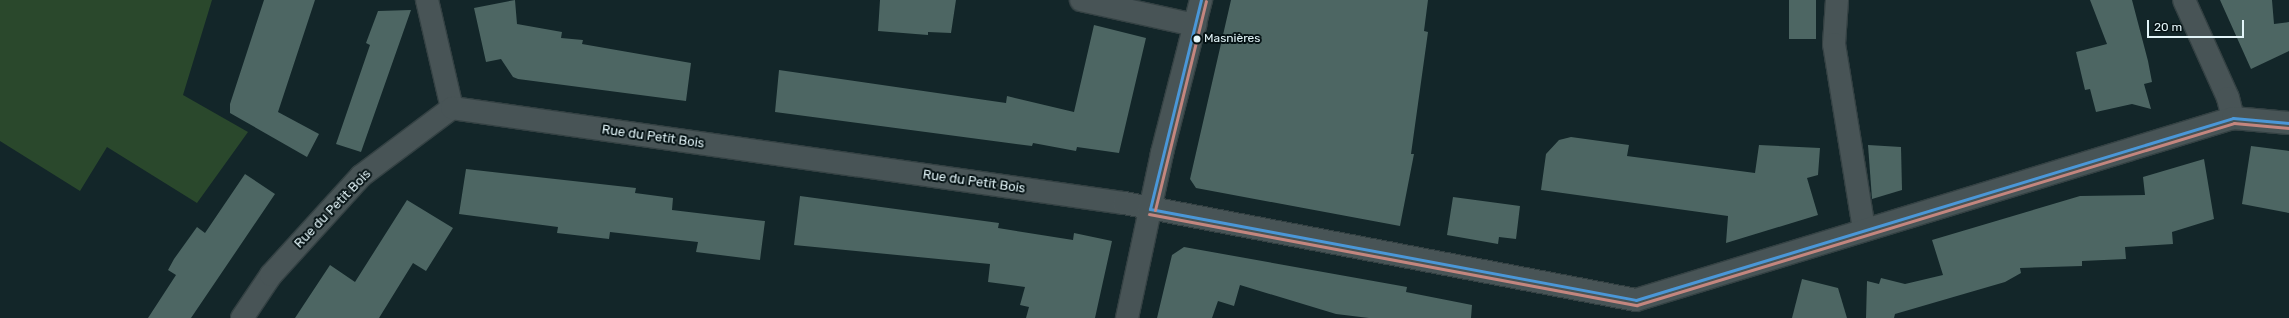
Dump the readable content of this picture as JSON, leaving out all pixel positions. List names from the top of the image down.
{
  "streets": {
    "street": ["Rue du Petit Bois"]
  },
  "places": ["Masnières"],
  "scale_bar": "20 m"
}
